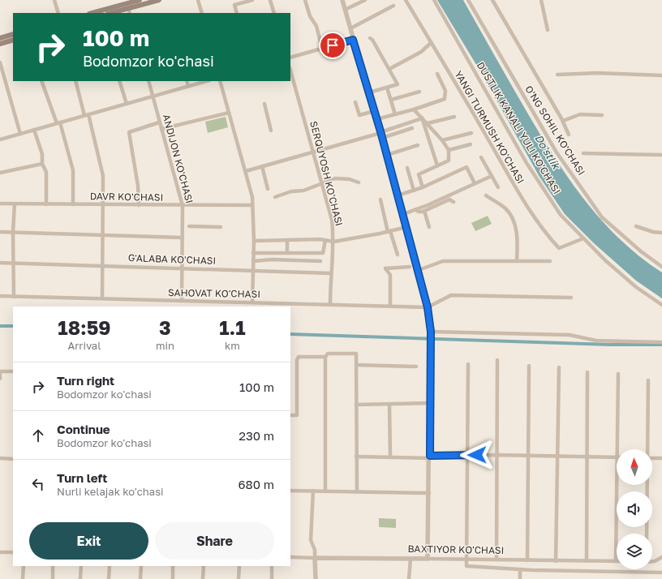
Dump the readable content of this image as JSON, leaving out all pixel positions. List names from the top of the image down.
{
  "streets": {
    "street": [
      "YANGI TURMUSH KO'CHASI",
      "DUSTLIK KANALI YULI KO'CHASI",
      "O'NG SOHIL KO'CHASI",
      "ANDIJON KO'CHASI",
      "SERQUYOSH KO'CHASI",
      "DAVR KO'CHASI",
      "G'ALABA KO'CHASI",
      "SAHOVAT KO'CHASI",
      "BAXTIYOR KO'CHASI"
    ]
  },
  "crossings": [
    ["YANGI TURMUSH KO'CHASI", "DUSTLIK KANALI YULI KO'CHASI"],
    ["ANDIJON KO'CHASI", "DAVR KO'CHASI"],
    ["ANDIJON KO'CHASI", "G'ALABA KO'CHASI"],
    ["ANDIJON KO'CHASI", "SAHOVAT KO'CHASI"],
    ["SERQUYOSH KO'CHASI", "G'ALABA KO'CHASI"],
    ["SERQUYOSH KO'CHASI", "SAHOVAT KO'CHASI"]
  ],
  "water": ["Do'stlik"],
  "north": "top",
  "page": {
    "turn": ["100 m", "Bodomzor ko'chasi"],
    "eta": [
      "18:59",
      "Arrival",
      "3",
      "min",
      "1.1",
      "km"
    ],
    "list": [
      {
        "name": "Turn right",
        "note": "Bodomzor ko'chasi",
        "value": "100 m"
      },
      {
        "name": "Continue",
        "note": "Bodomzor ko'chasi",
        "value": "230 m"
      },
      {
        "name": "Turn left",
        "note": "Nurli kelajak ko'chasi",
        "value": "680 m"
      }
    ],
    "buttons": ["Exit", "Share"]
  }
}
